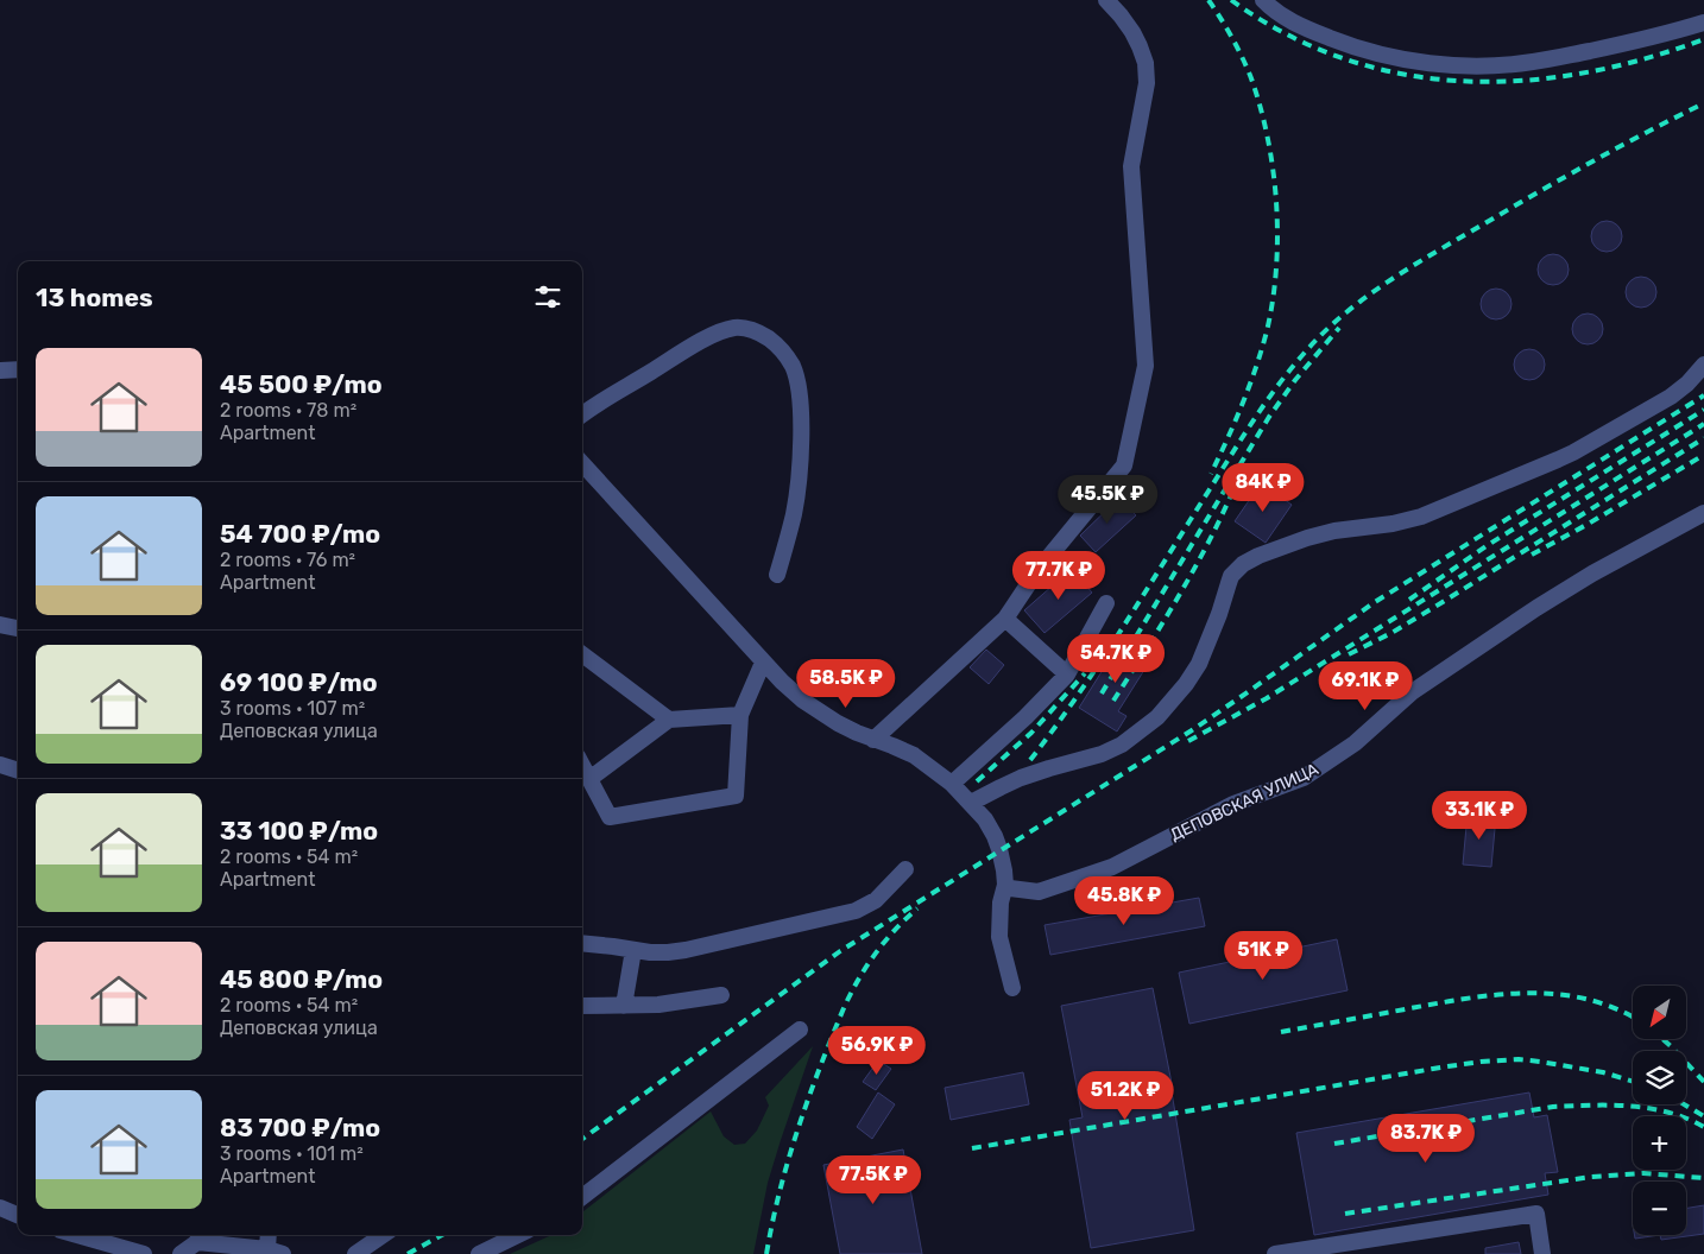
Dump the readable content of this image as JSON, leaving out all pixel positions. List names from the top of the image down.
{
  "streets": {
    "street": ["ДЕПОВСКАЯ УЛИЦА"]
  },
  "north": "bottom left",
  "page": {
    "heading": "13 homes",
    "list": [
      {
        "name": "45 500 ₽/mo",
        "note": "2 rooms · 78 m² · Apartment"
      },
      {
        "name": "54 700 ₽/mo",
        "note": "2 rooms · 76 m² · Apartment"
      },
      {
        "name": "69 100 ₽/mo",
        "note": "3 rooms · 107 m² · Деповская улица"
      },
      {
        "name": "33 100 ₽/mo",
        "note": "2 rooms · 54 m² · Apartment"
      },
      {
        "name": "45 800 ₽/mo",
        "note": "2 rooms · 54 m² · Деповская улица"
      },
      {
        "name": "83 700 ₽/mo",
        "note": "3 rooms · 101 m² · Apartment"
      }
    ],
    "price": [
      "84K ₽",
      "45.5K ₽",
      "77.7K ₽",
      "54.7K ₽",
      "58.5K ₽",
      "69.1K ₽",
      "33.1K ₽",
      "45.8K ₽",
      "51K ₽",
      "56.9K ₽",
      "51.2K ₽",
      "83.7K ₽",
      "77.5K ₽"
    ],
    "map_buttons": ["+", "−"]
  }
}
